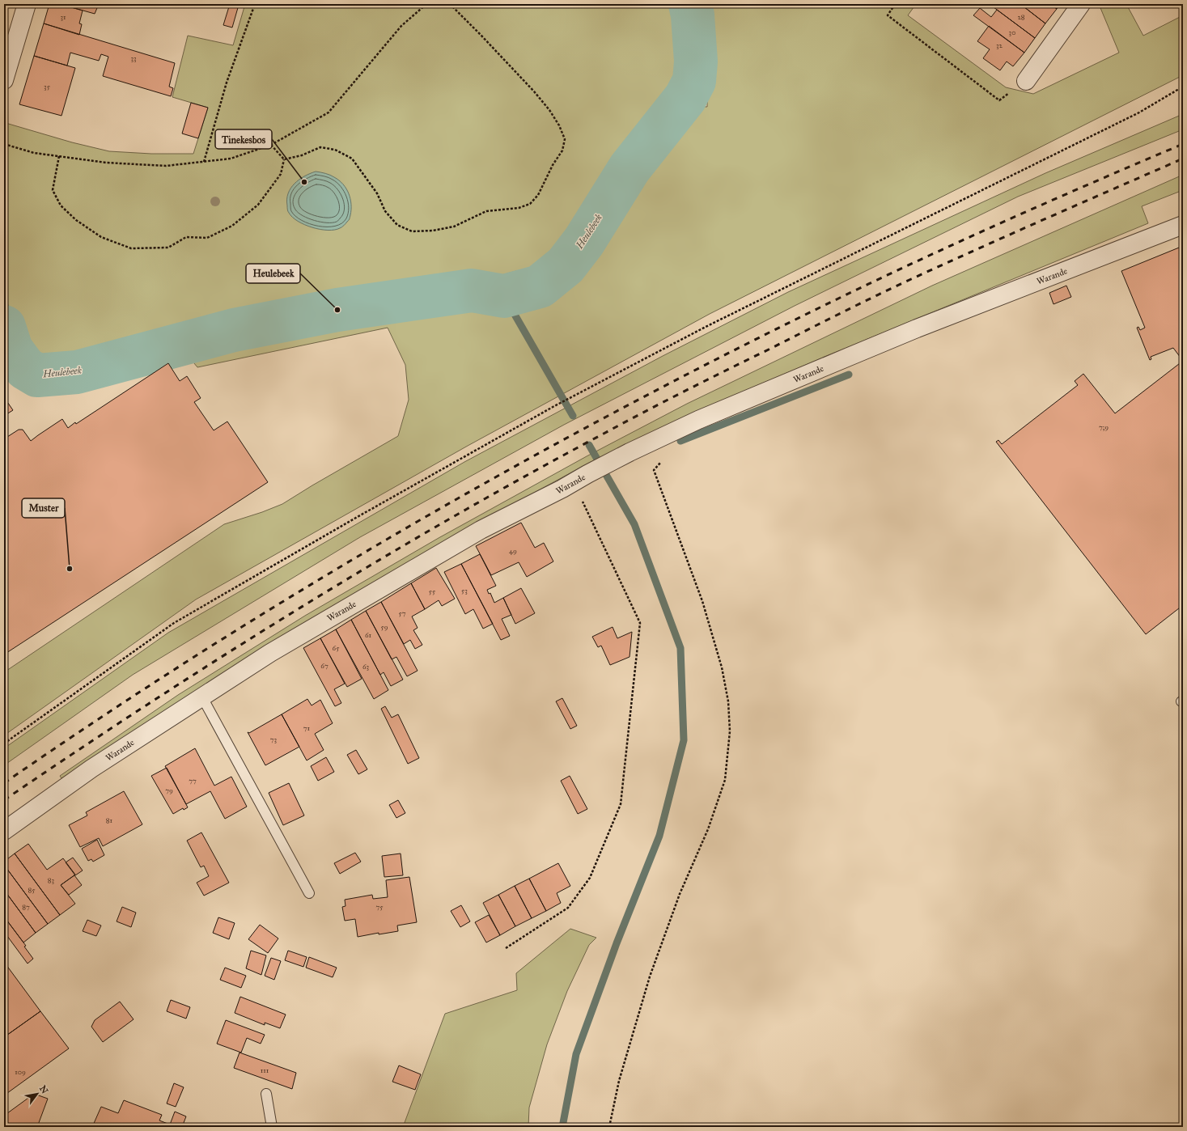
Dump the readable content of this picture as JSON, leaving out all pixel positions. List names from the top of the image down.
{
  "streets": {
    "street": ["Warande"]
  },
  "water": ["Heulebeek"],
  "places": ["Tinekesbos", "Heulebeek", "Muster"],
  "house_numbers": [
    "31",
    "28",
    "30",
    "32",
    "33",
    "35",
    "7;9",
    "49",
    "53",
    "55",
    "57",
    "59",
    "61",
    "65",
    "67",
    "63",
    "71",
    "73",
    "77",
    "79",
    "81",
    "83",
    "85",
    "87",
    "75",
    "111",
    "109"
  ],
  "north": "top right"
}
